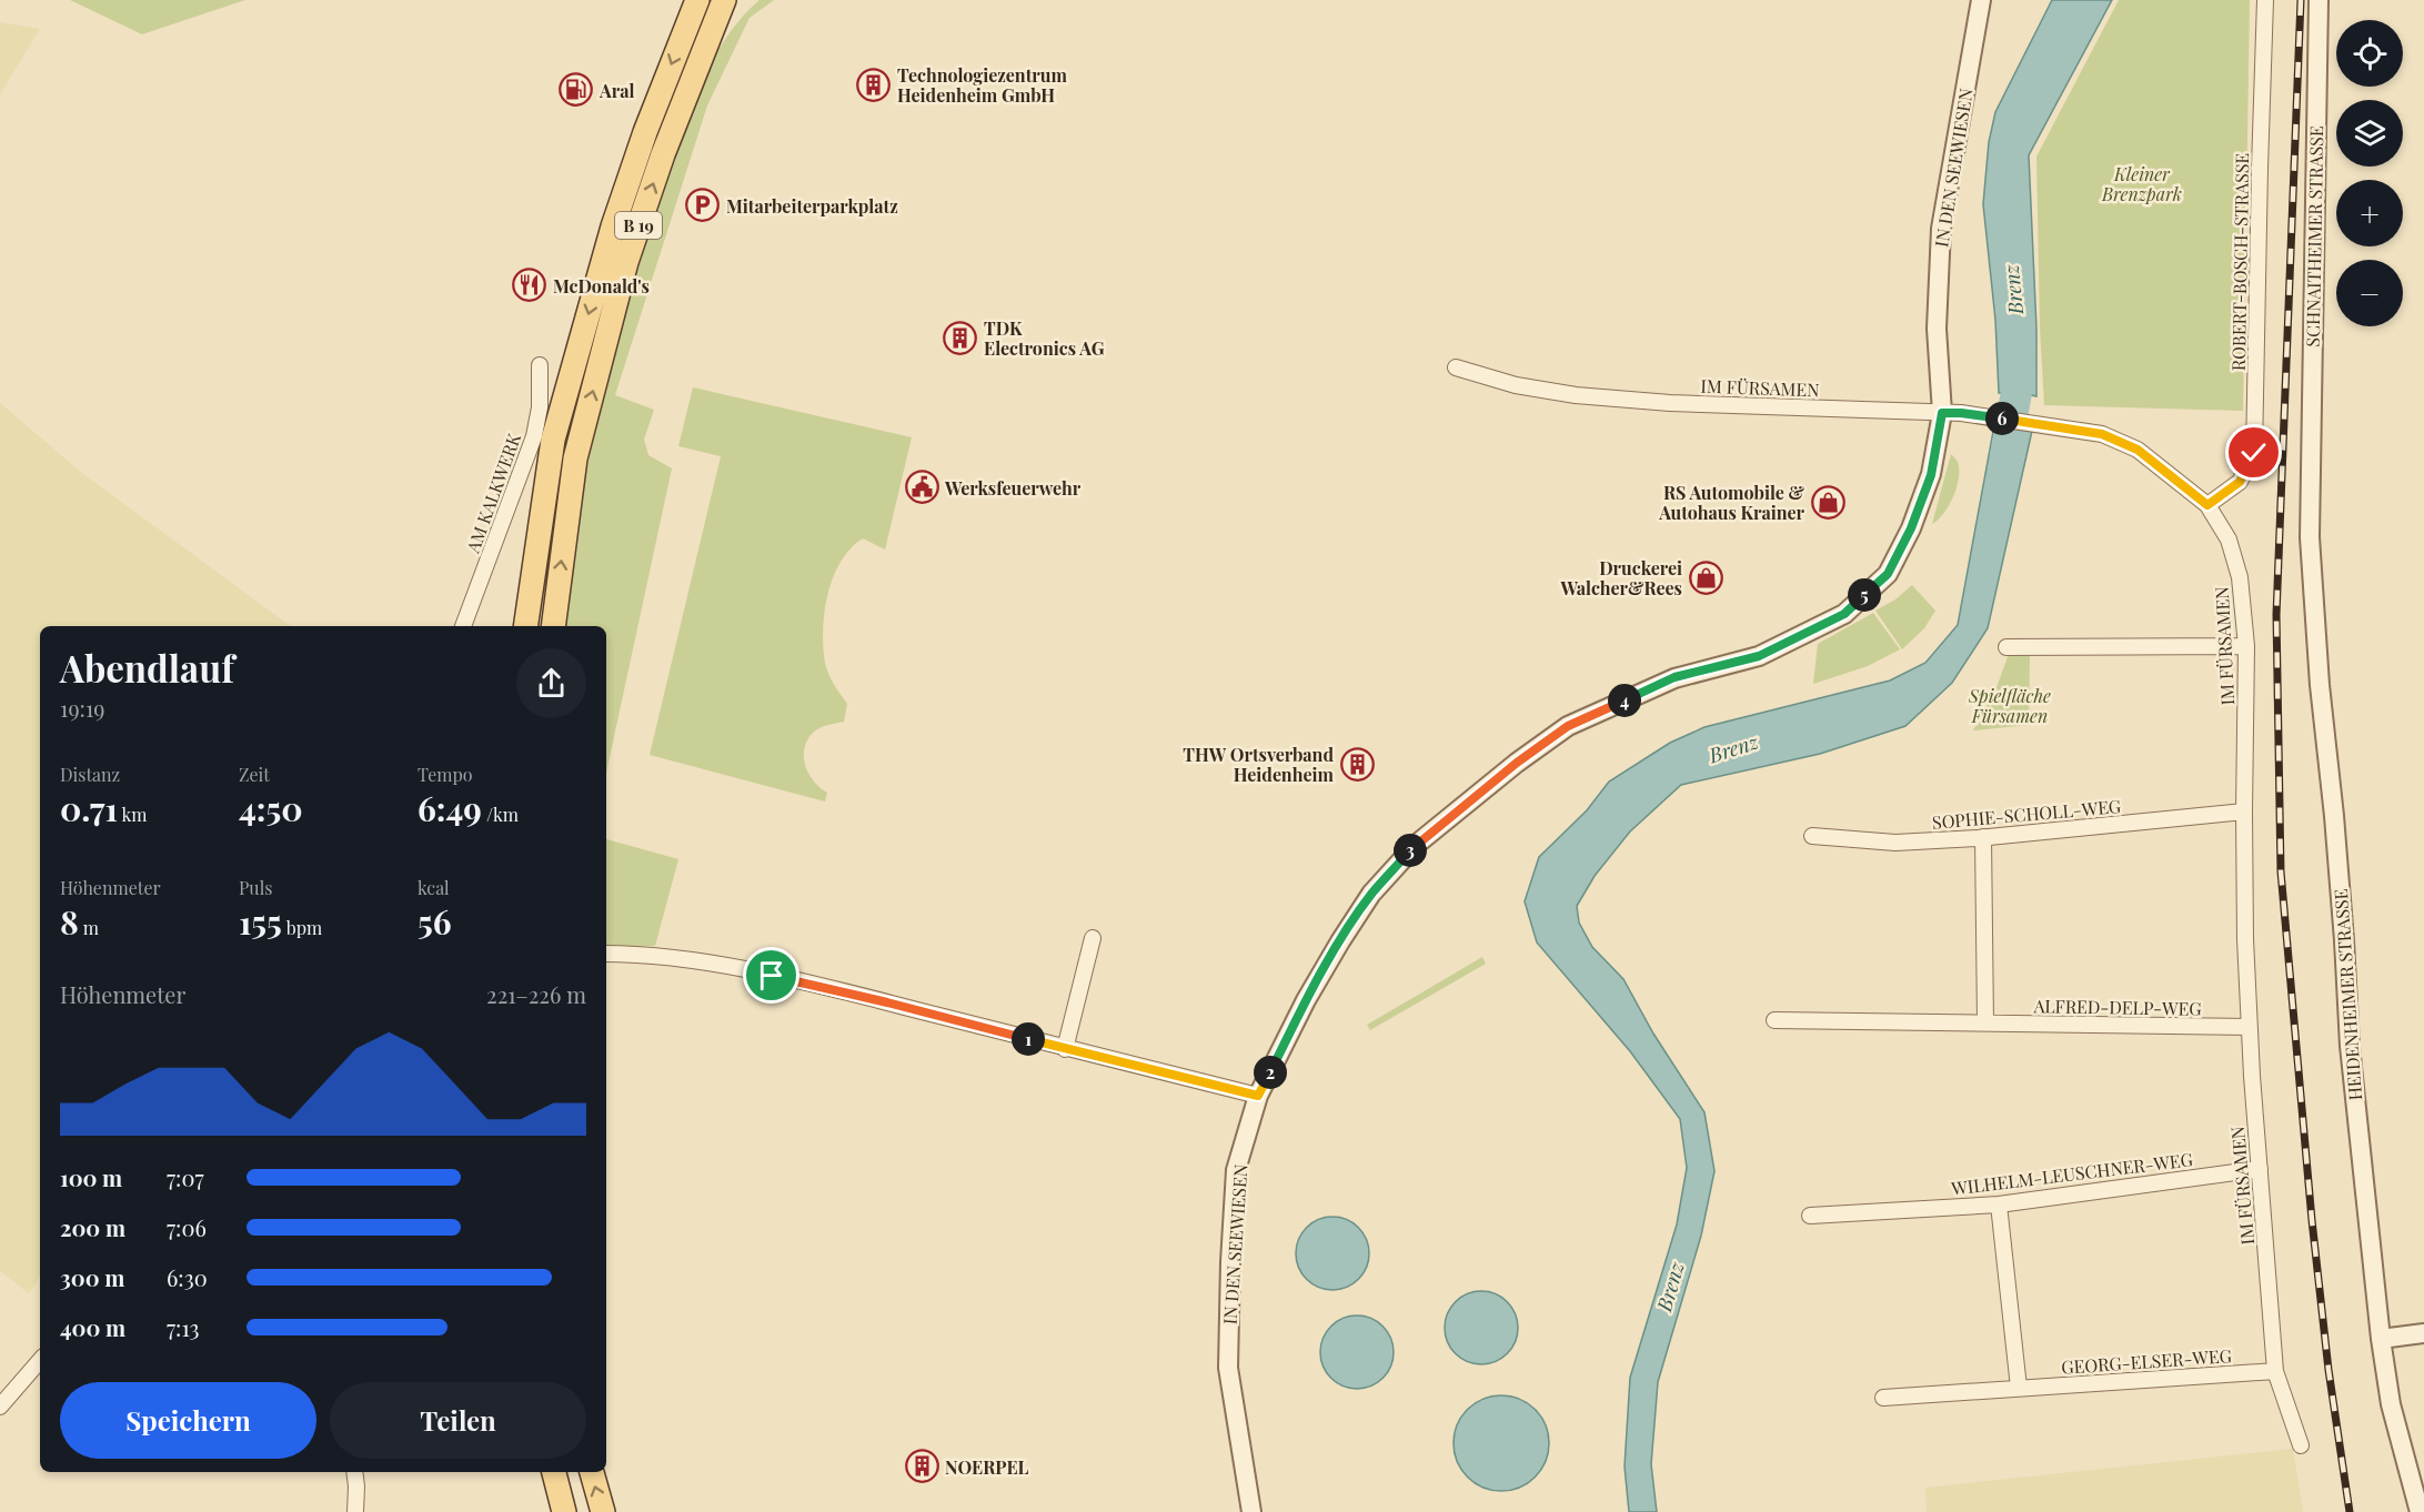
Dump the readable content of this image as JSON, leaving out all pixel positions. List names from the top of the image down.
{
  "streets": {
    "main road": ["B 19"],
    "street": [
      "IN DEN SEEWIESEN",
      "SCHNAITHEIMER STRASSE",
      "ROBERT-BOSCH-STRASSE",
      "IM FÜRSAMEN",
      "AM KALKWERK",
      "SOPHIE-SCHOLL-WEG",
      "HEIDENHEIMER STRASSE",
      "ALFRED-DELP-WEG",
      "WILHELM-LEUSCHNER-WEG",
      "GEORG-ELSER-WEG"
    ]
  },
  "crossings": [
    ["IN DEN SEEWIESEN", "IM FÜRSAMEN"],
    ["SCHNAITHEIMER STRASSE", "HEIDENHEIMER STRASSE"],
    ["ROBERT-BOSCH-STRASSE", "IM FÜRSAMEN"],
    ["IM FÜRSAMEN", "SOPHIE-SCHOLL-WEG"],
    ["IM FÜRSAMEN", "ALFRED-DELP-WEG"],
    ["IM FÜRSAMEN", "WILHELM-LEUSCHNER-WEG"],
    ["IM FÜRSAMEN", "GEORG-ELSER-WEG"]
  ],
  "water": ["Brenz"],
  "parks": ["Kleiner Brenzpark", "Spielfläche Fürsamen"],
  "places": {
    "building": [
      "Technologiezentrum Heidenheim GmbH",
      "TDK Electronics AG",
      "THW Ortsverband Heidenheim",
      "NOERPEL"
    ],
    "fuel station": ["Aral"],
    "parking": ["Mitarbeiterparkplatz"],
    "restaurant": ["McDonald's"],
    "public building": ["Werksfeuerwehr"],
    "shop": ["RS Automobile & Autohaus Krainer", "Druckerei Walcher&Rees"]
  },
  "page": {
    "map_buttons": ["+", "−"],
    "pins": [
      "6",
      "5",
      "4",
      "3",
      "1",
      "2"
    ],
    "heading": ["Abendlauf", "19:19"],
    "stats": [
      ["Distanz", "0.71 km"],
      ["Zeit", "4:50"],
      ["Tempo", "6:49 /km"],
      ["Höhenmeter", "8 m"],
      ["Puls", "155 bpm"],
      ["kcal", "56"]
    ],
    "chart": ["Höhenmeter", "221–226 m"],
    "list": [
      {
        "name": "100 m",
        "note": "7:07"
      },
      {
        "name": "200 m",
        "note": "7:06"
      },
      {
        "name": "300 m",
        "note": "6:30"
      },
      {
        "name": "400 m",
        "note": "7:13"
      }
    ],
    "buttons": ["Speichern", "Teilen"]
  }
}
